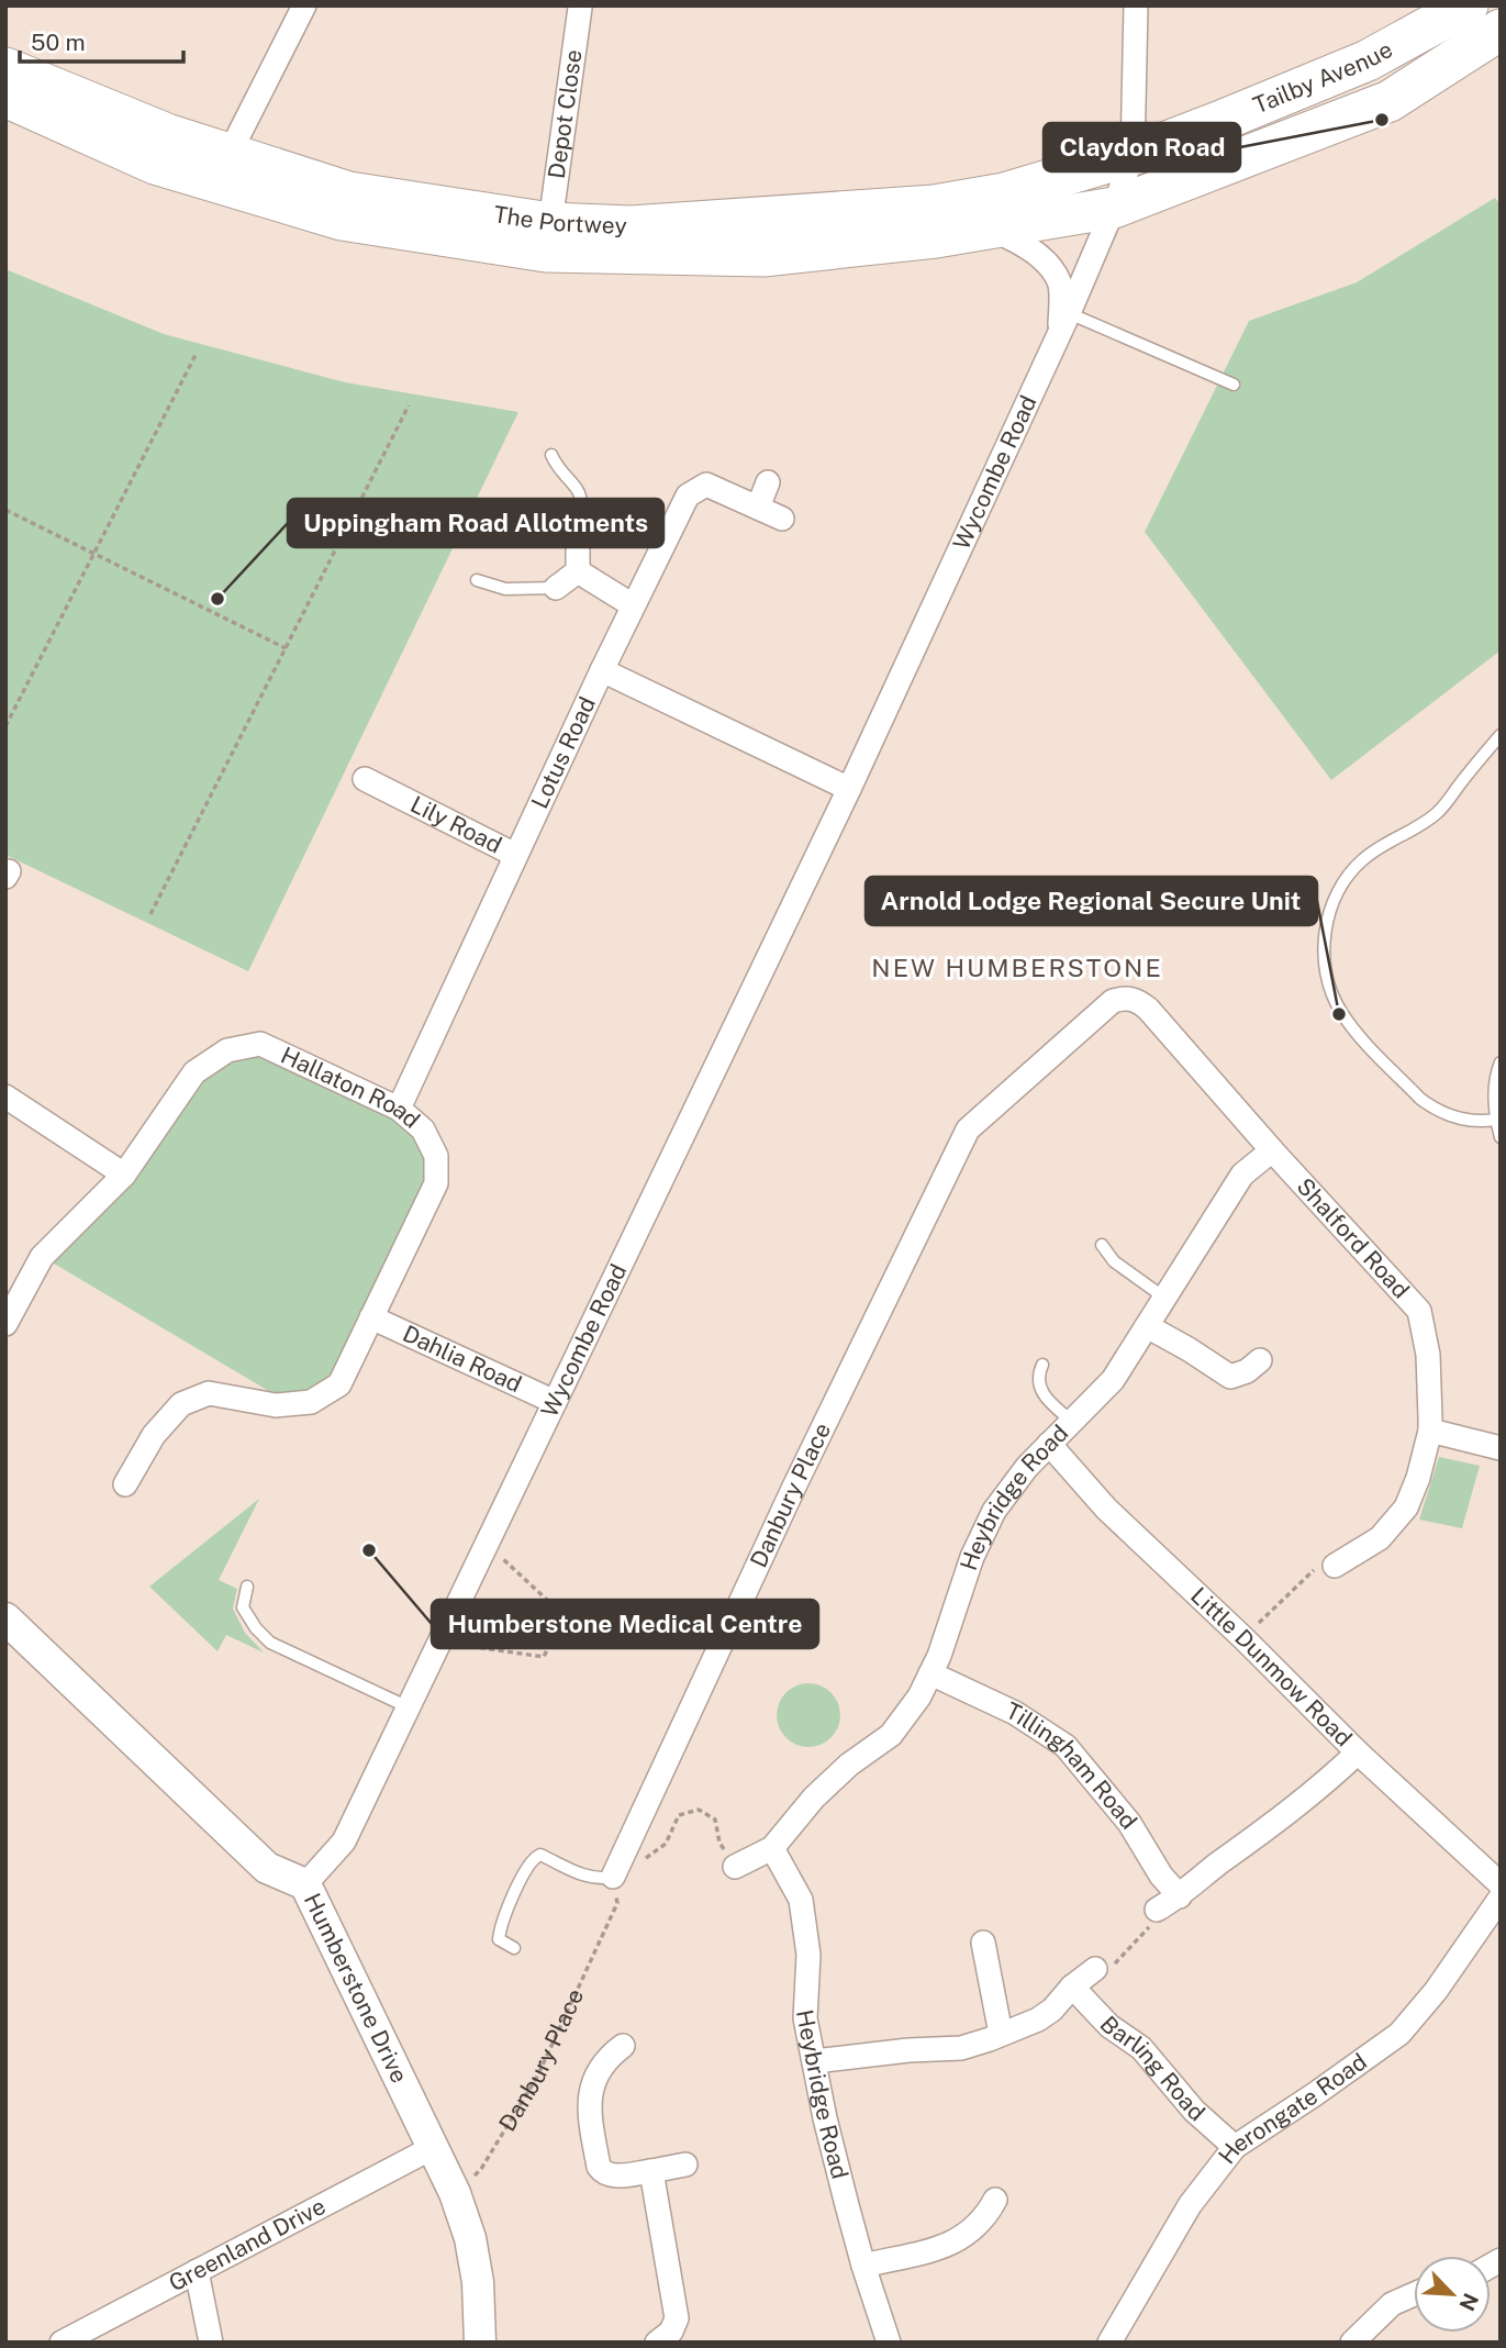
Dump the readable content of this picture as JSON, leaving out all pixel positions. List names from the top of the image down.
{
  "streets": {
    "highway": ["Tailby Avenue", "The Portwey"],
    "street": [
      "Depot Close",
      "Wycombe Road",
      "Lotus Road",
      "Lily Road",
      "Hallaton Road",
      "Shalford Road",
      "Dahlia Road",
      "Danbury Place",
      "Heybridge Road",
      "Little Dunmow Road",
      "Tillingham Road",
      "Humberstone Drive",
      "Barling Road",
      "Herongate Road",
      "Greenland Drive"
    ]
  },
  "crossings": [
    ["Tailby Avenue", "The Portwey"],
    ["Tailby Avenue", "Wycombe Road"],
    ["Depot Close", "The Portwey"],
    ["The Portwey", "Wycombe Road"],
    ["Wycombe Road", "Dahlia Road"],
    ["Wycombe Road", "Humberstone Drive"],
    ["Lotus Road", "Lily Road"],
    ["Lotus Road", "Hallaton Road"],
    ["Hallaton Road", "Dahlia Road"],
    ["Shalford Road", "Danbury Place"],
    ["Shalford Road", "Heybridge Road"],
    ["Danbury Place", "Humberstone Drive"],
    ["Heybridge Road", "Little Dunmow Road"],
    ["Heybridge Road", "Tillingham Road"],
    ["Humberstone Drive", "Greenland Drive"],
    ["Barling Road", "Herongate Road"]
  ],
  "districts": ["NEW HUMBERSTONE"],
  "places": [
    "Claydon Road",
    "Uppingham Road Allotments",
    "Arnold Lodge Regional Secure Unit",
    "Humberstone Medical Centre"
  ],
  "scale_bar": "50 m",
  "north": "bottom right"
}
